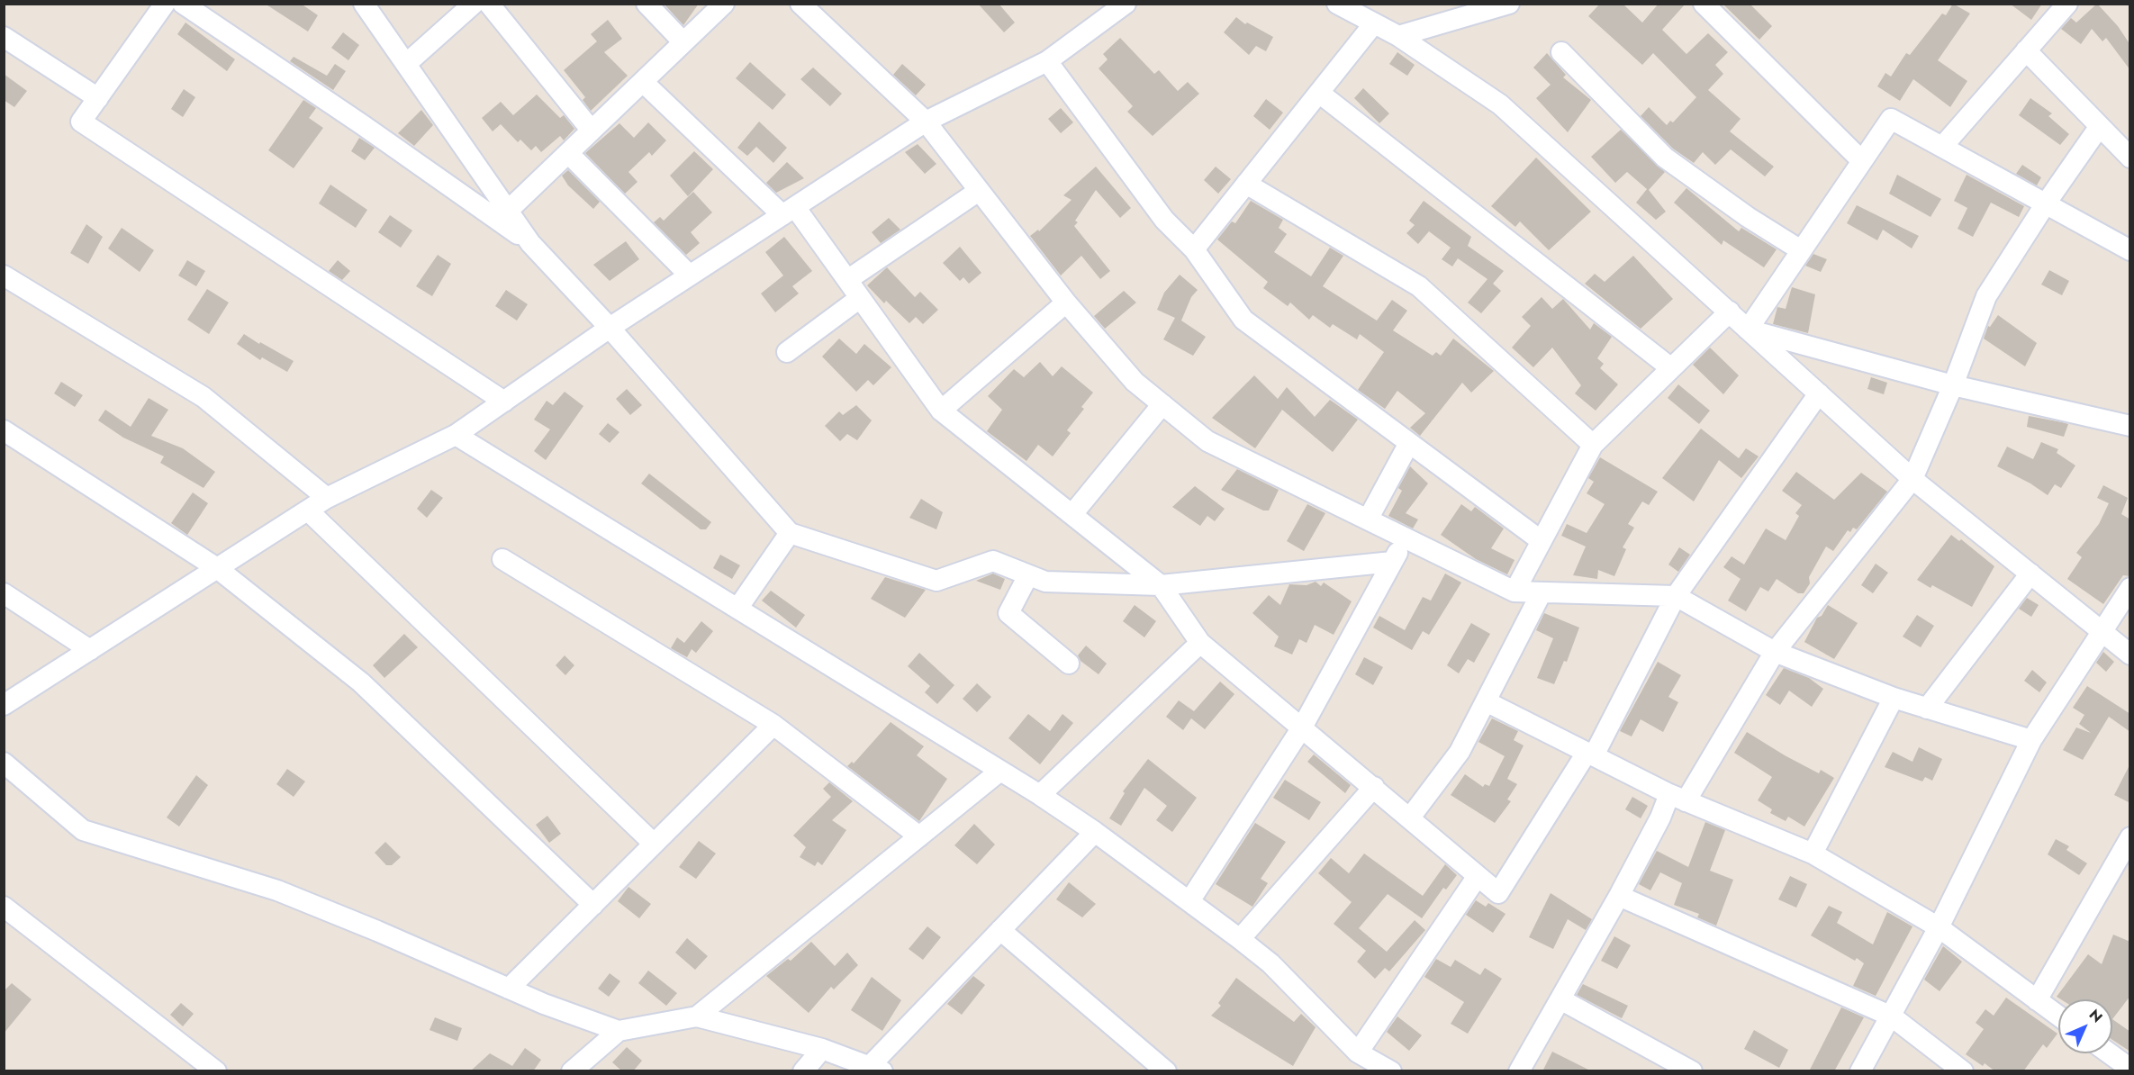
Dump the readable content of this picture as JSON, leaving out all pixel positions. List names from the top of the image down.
{
  "north": "top right"
}
